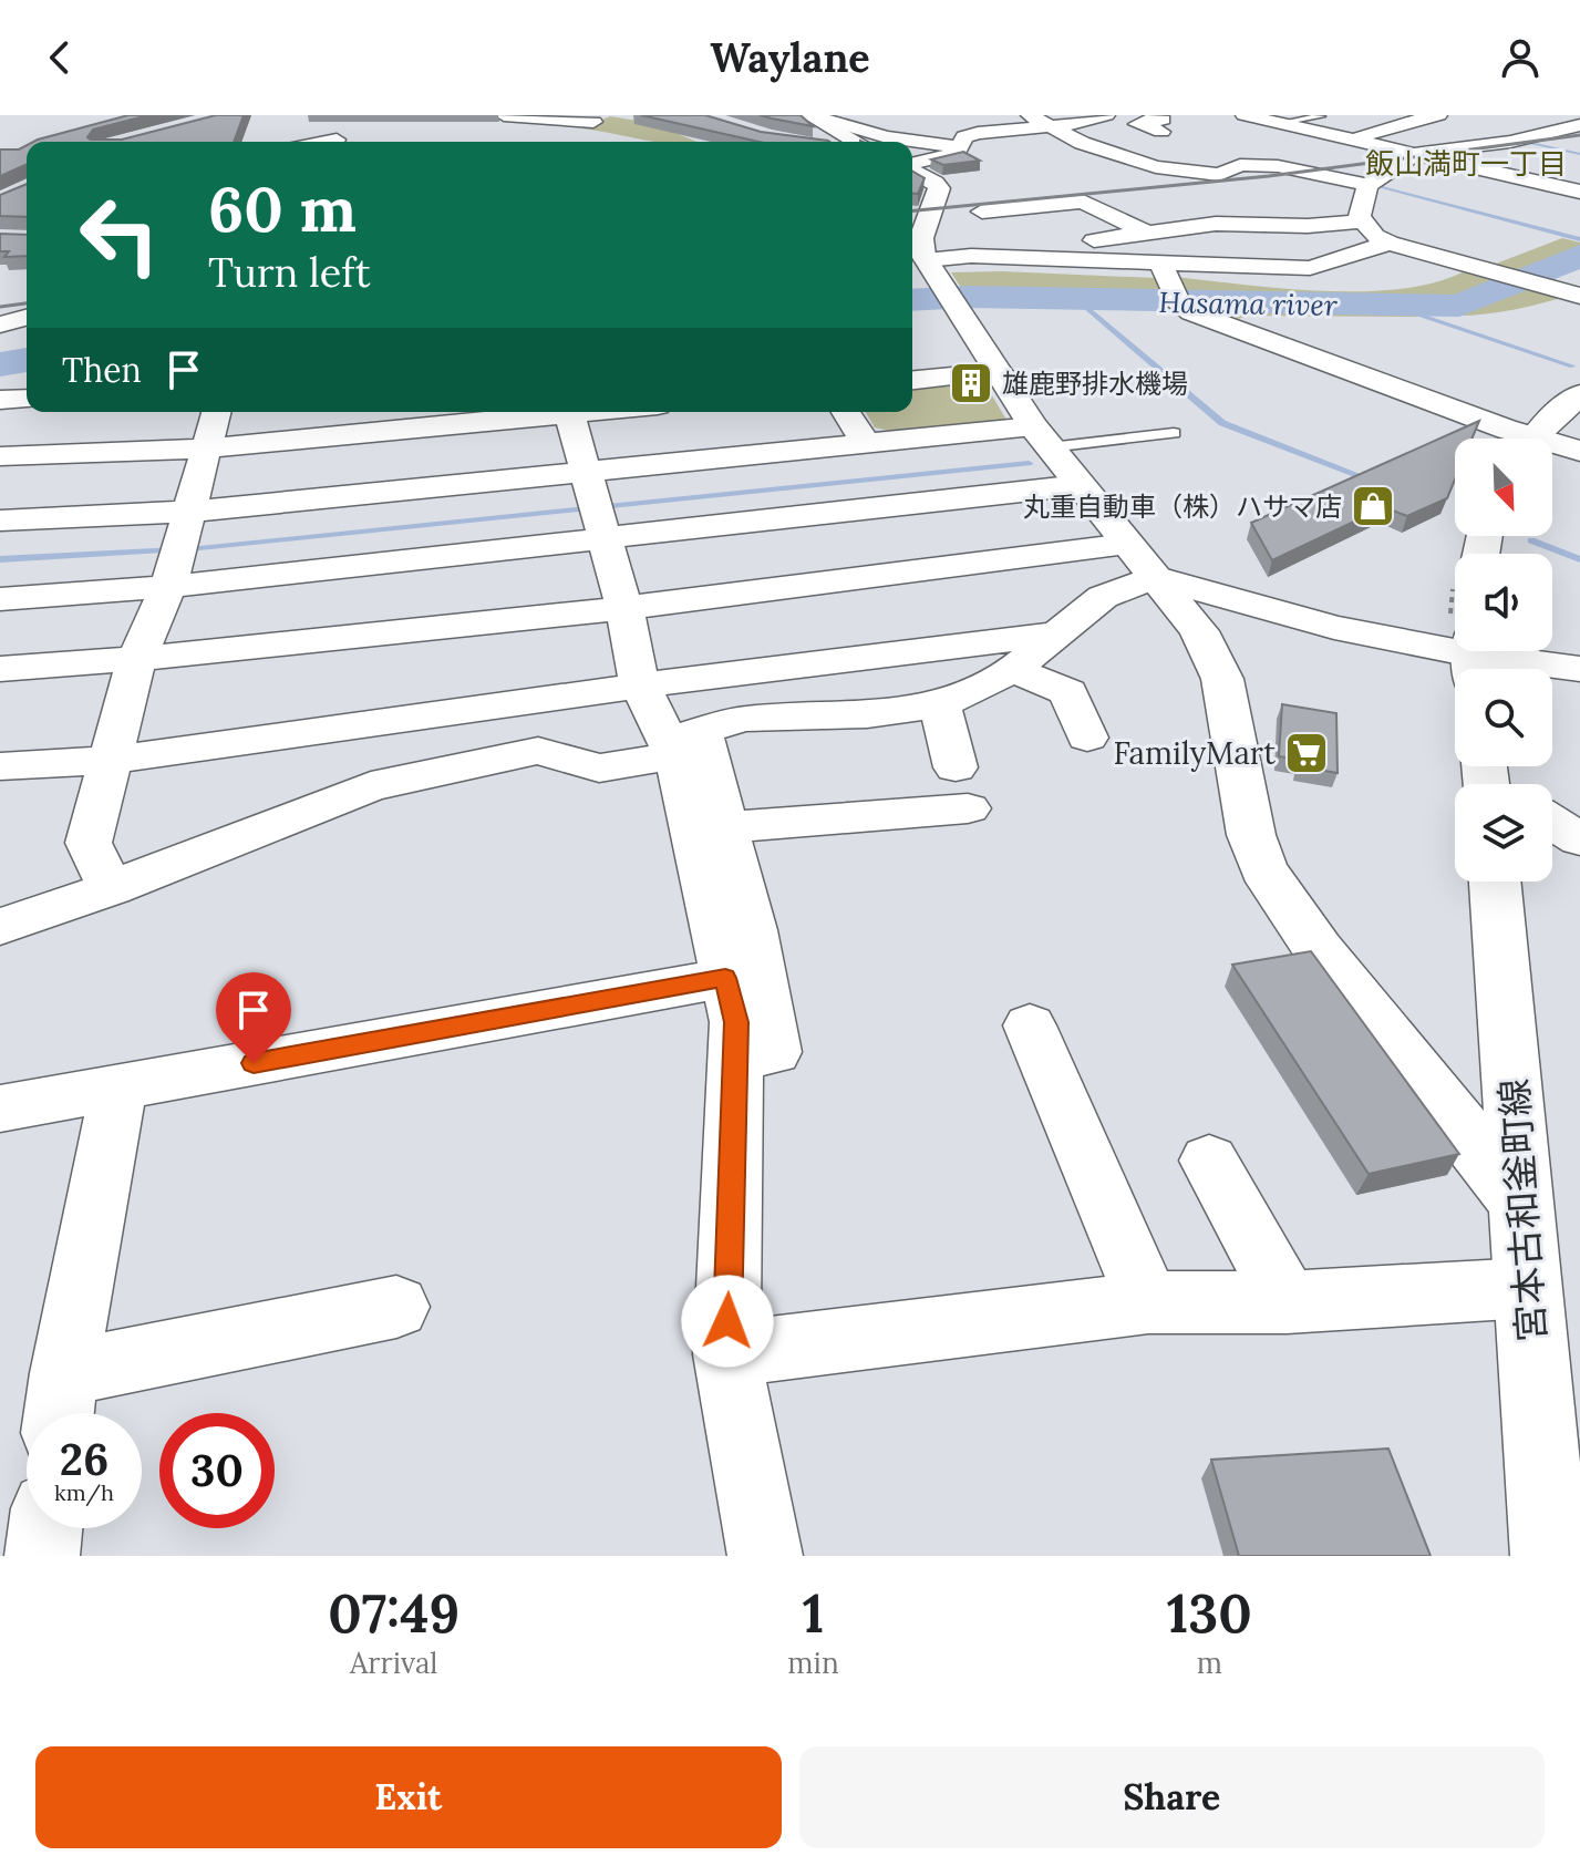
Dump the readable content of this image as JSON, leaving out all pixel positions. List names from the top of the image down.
{
  "streets": {
    "street": ["宮本古和釜町線"]
  },
  "districts": ["飯山満町一丁目"],
  "water": ["Hasama river"],
  "places": {
    "building": ["雄鹿野排水機場"],
    "shop": ["丸重自動車（株）ハサマ店"],
    "supermarket": ["FamilyMart"]
  },
  "north": "bottom right",
  "page": {
    "header": "Waylane",
    "turn": ["60 m", "Turn left"],
    "then": "Then",
    "speed": "26 km/h",
    "limit": "30",
    "eta": [
      "07:49",
      "Arrival",
      "1",
      "min",
      "130",
      "m"
    ],
    "buttons": ["Exit", "Share"]
  }
}
